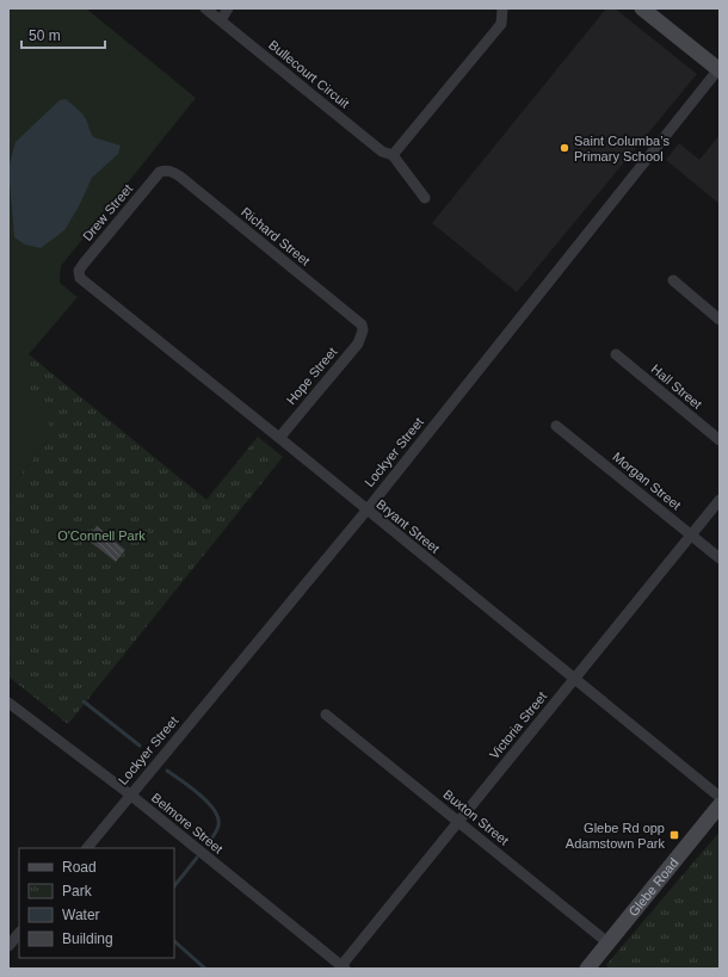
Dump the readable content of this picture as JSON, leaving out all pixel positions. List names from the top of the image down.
{
  "streets": {
    "main road": ["Glebe Road"],
    "street": [
      "Bullecourt Circuit",
      "Drew Street",
      "Richard Street",
      "Hope Street",
      "Hall Street",
      "Lockyer Street",
      "Morgan Street",
      "Bryant Street",
      "Victoria Street",
      "Buxton Street",
      "Belmore Street"
    ]
  },
  "crossings": [
    ["Drew Street", "Richard Street"],
    ["Drew Street", "Bryant Street"],
    ["Richard Street", "Hope Street"],
    ["Hope Street", "Bryant Street"],
    ["Lockyer Street", "Bryant Street"],
    ["Lockyer Street", "Belmore Street"],
    ["Morgan Street", "Victoria Street"],
    ["Bryant Street", "Victoria Street"],
    ["Victoria Street", "Buxton Street"],
    ["Victoria Street", "Belmore Street"],
    ["Buxton Street", "Glebe Road"]
  ],
  "parks": ["O'Connell Park"],
  "places": {
    "other": ["Saint Columba’s Primary School"],
    "transit": ["Glebe Rd opp Adamstown Park"]
  },
  "legend": [
    "Road",
    "Park",
    "Water",
    "Building"
  ],
  "scale_bar": "50 m"
}
